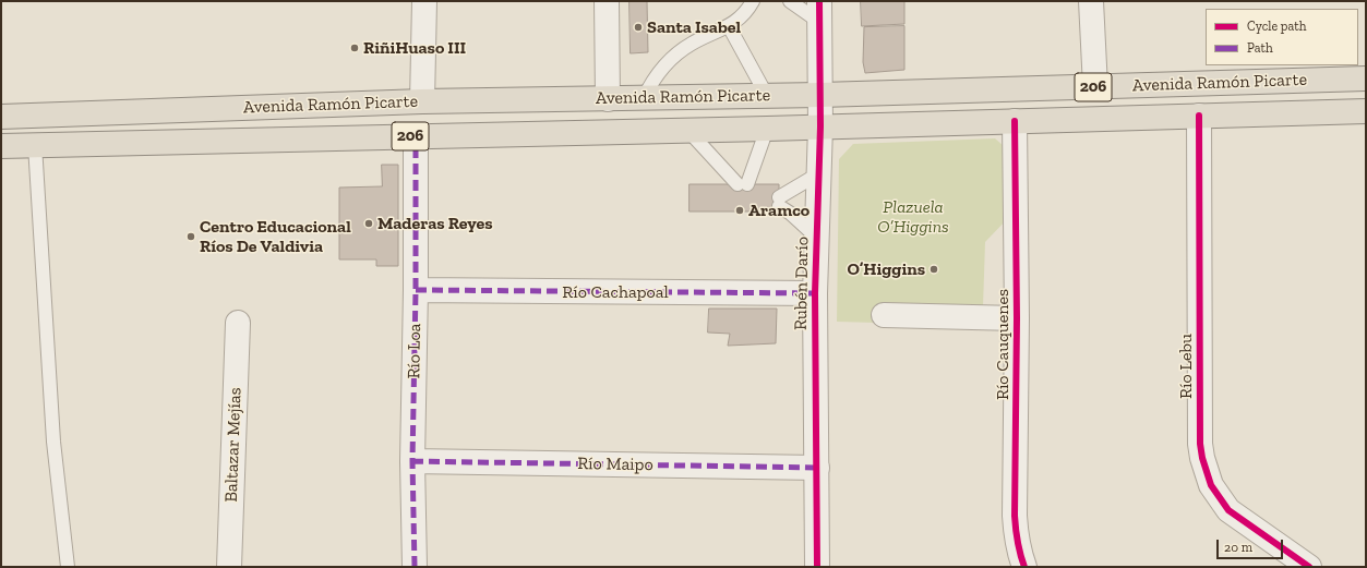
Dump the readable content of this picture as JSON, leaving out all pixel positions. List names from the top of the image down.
{
  "streets": {
    "highway": ["Avenida Ramón Picarte", "206"],
    "street": [
      "Rubén Darío",
      "Río Cachapoal",
      "Río Cauquenes",
      "Río Loa",
      "Río Lebu",
      "Baltazar Mejías",
      "Río Maipo"
    ]
  },
  "crossings": [
    ["Avenida Ramón Picarte", "Rubén Darío"],
    ["Avenida Ramón Picarte", "Río Cauquenes"],
    ["Avenida Ramón Picarte", "Río Loa"],
    ["Avenida Ramón Picarte", "Río Lebu"],
    ["Rubén Darío", "Río Cachapoal"],
    ["Rubén Darío", "Río Maipo"],
    ["Río Cachapoal", "Río Loa"],
    ["Río Loa", "Río Maipo"]
  ],
  "parks": ["Plazuela O’Higgins"],
  "places": [
    "Santa Isabel",
    "RiñiHuaso III",
    "Aramco",
    "Maderas Reyes",
    "Centro Educacional Ríos De Valdivia",
    "O’Higgins"
  ],
  "legend": ["Cycle path", "Path"],
  "scale_bar": "20 m"
}
